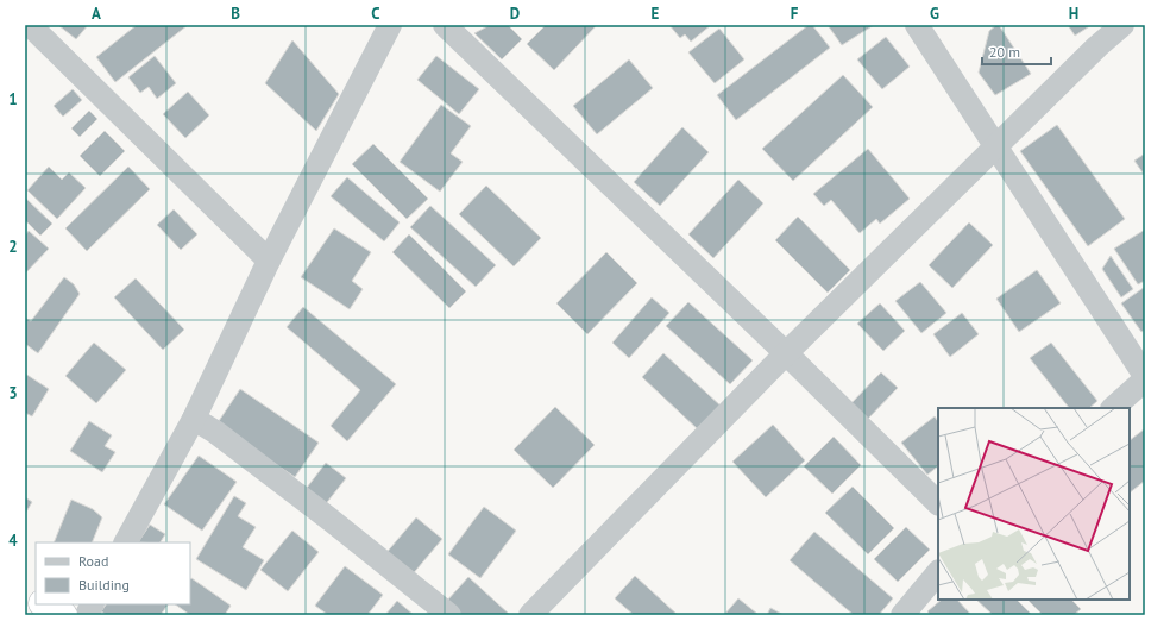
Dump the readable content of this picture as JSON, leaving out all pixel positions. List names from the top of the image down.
{
  "legend": ["Road", "Building"],
  "scale_bar": "20 m",
  "grid": {
    "columns": [
      "A",
      "B",
      "C",
      "D",
      "E",
      "F",
      "G",
      "H"
    ],
    "rows": [
      "1",
      "2",
      "3",
      "4"
    ]
  }
}
